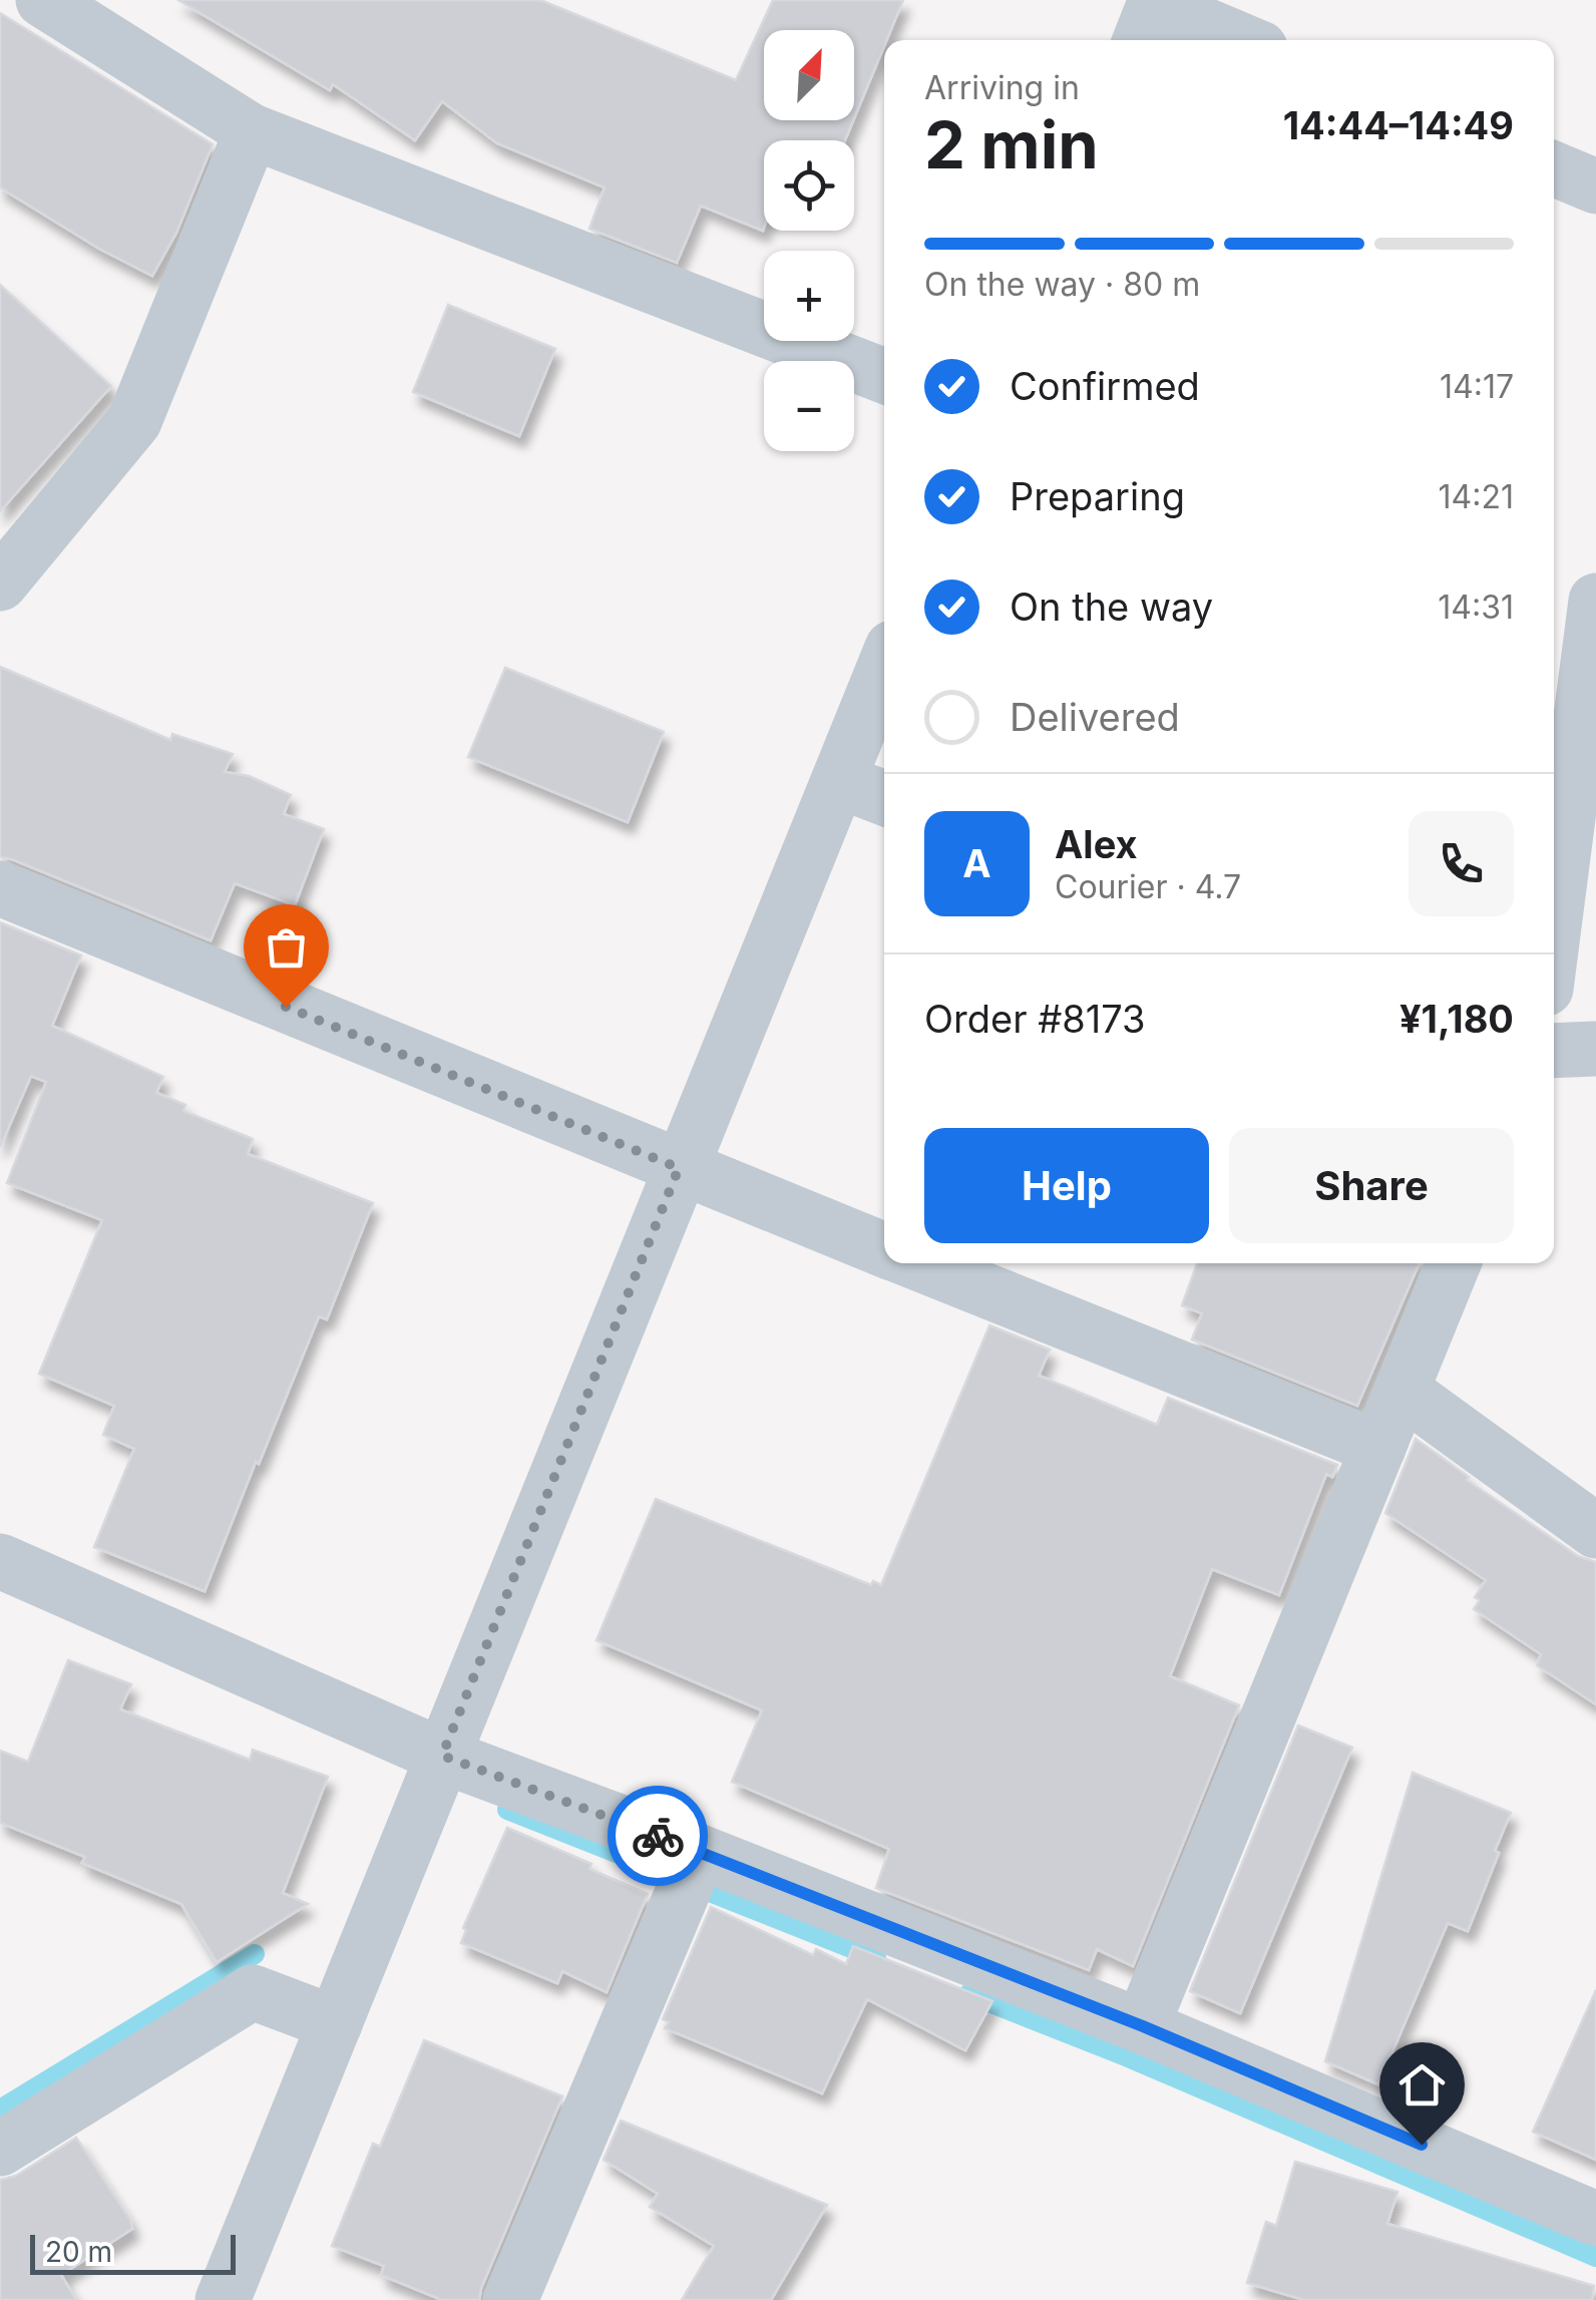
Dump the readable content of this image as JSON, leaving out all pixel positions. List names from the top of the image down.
{
  "scale_bar": "20 m",
  "north": "top right",
  "page": {
    "map_buttons": ["+", "−"],
    "heading": ["2 min", "Arriving in", "14:44–14:49"],
    "panel": [
      "Alex",
      "Courier · 4.7",
      "Order #8173",
      "¥1,180"
    ],
    "bar": "On the way · 80 m",
    "list": [
      ["Confirmed", "14:17"],
      ["Preparing", "14:21"],
      ["On the way", "14:31"],
      "Delivered"
    ],
    "round": "A",
    "buttons": ["Help", "Share"],
    "scale": "20 m"
  }
}
